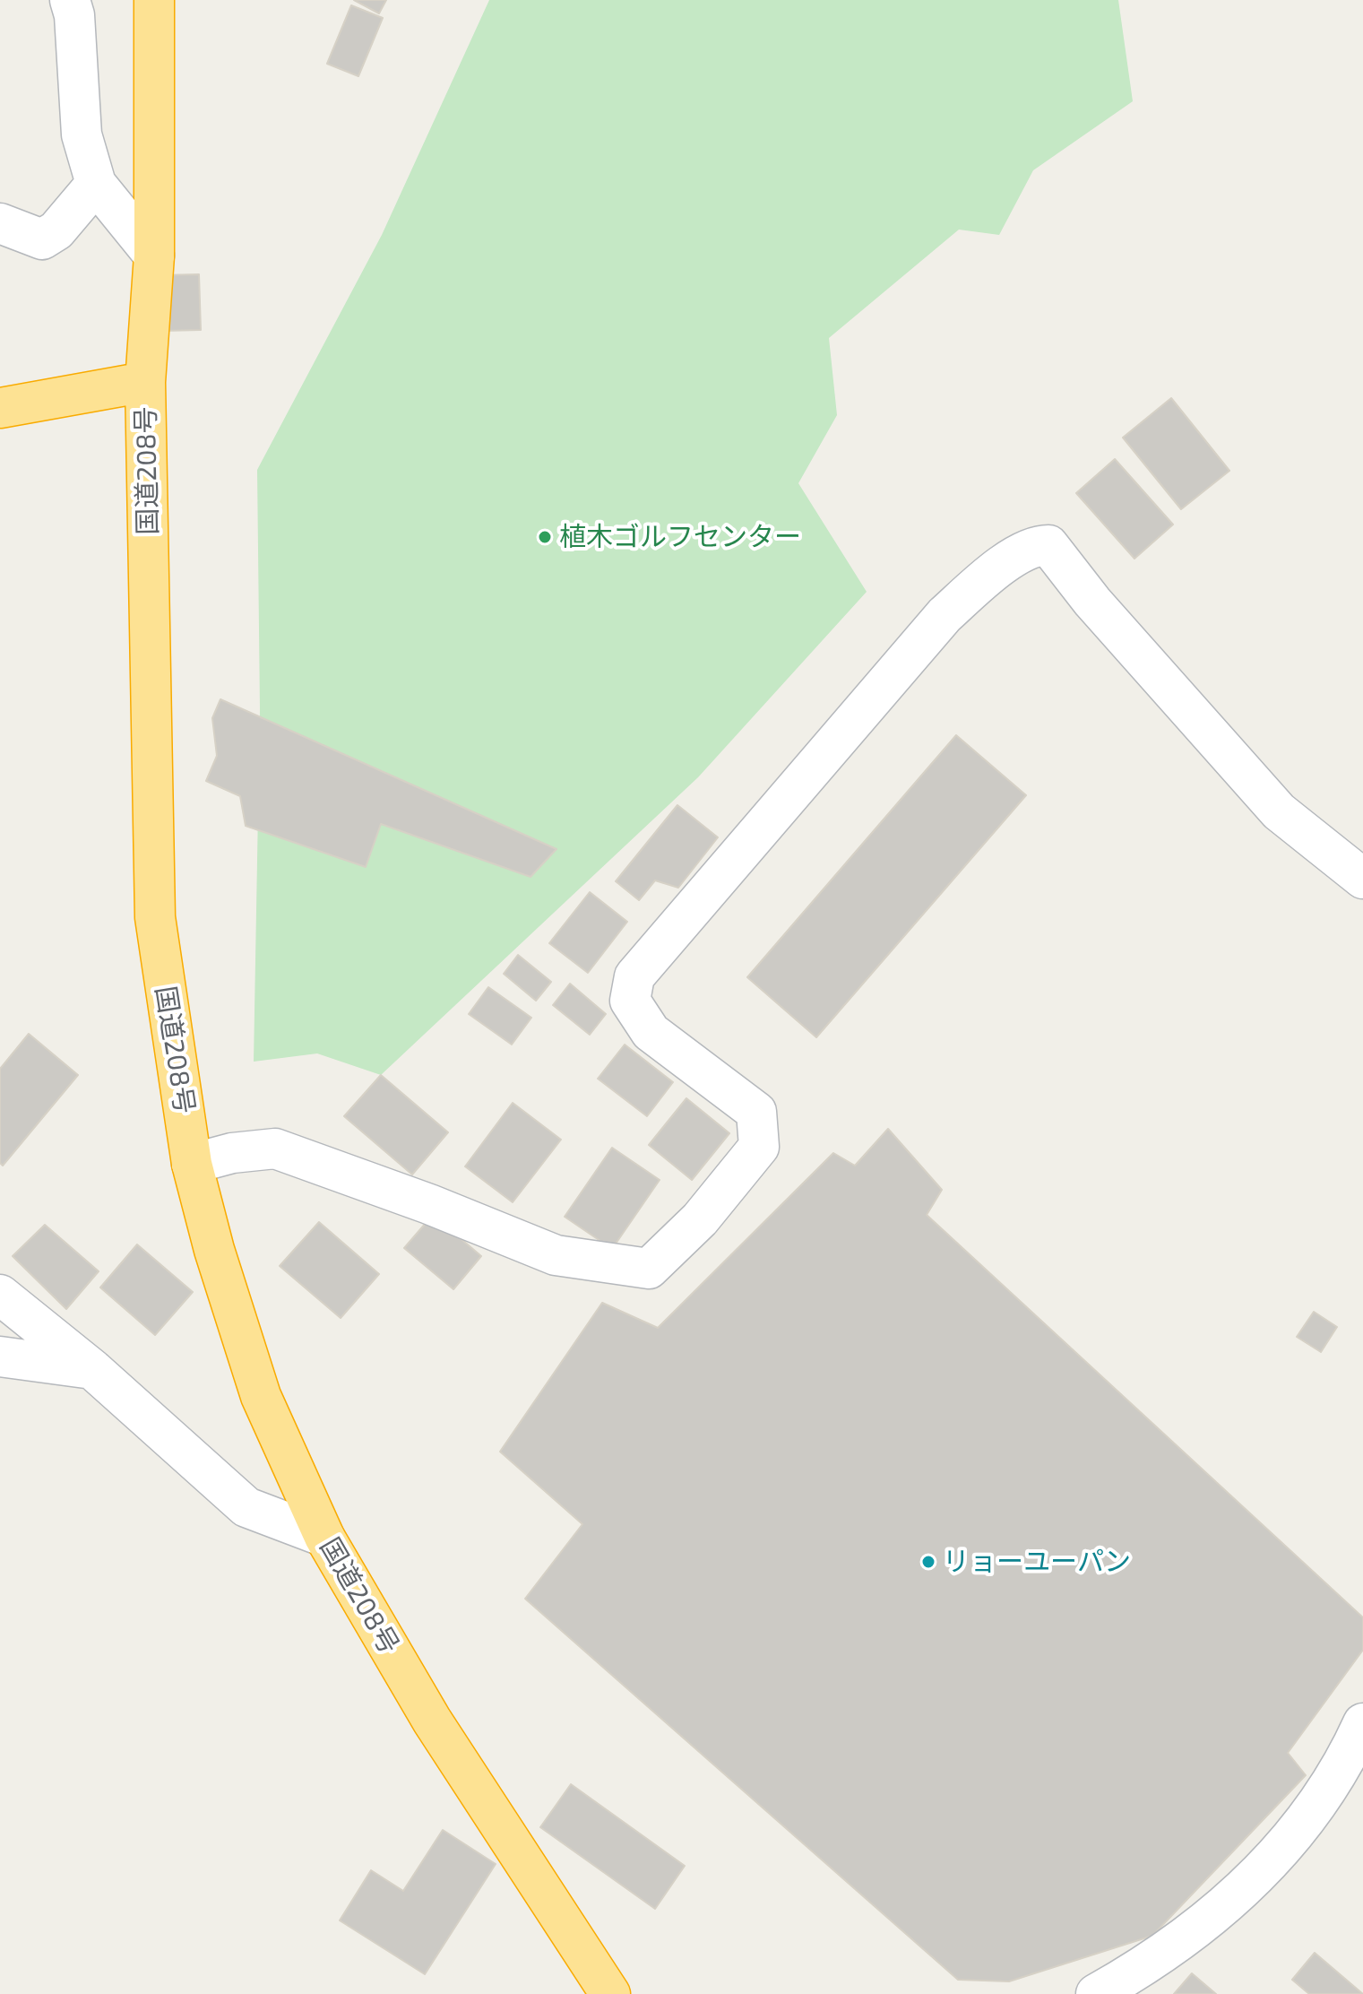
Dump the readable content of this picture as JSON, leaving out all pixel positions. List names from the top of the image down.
{
  "streets": {
    "highway": ["国道208号"]
  },
  "places": ["植木ゴルフセンター", "リョーユーパン"]
}
